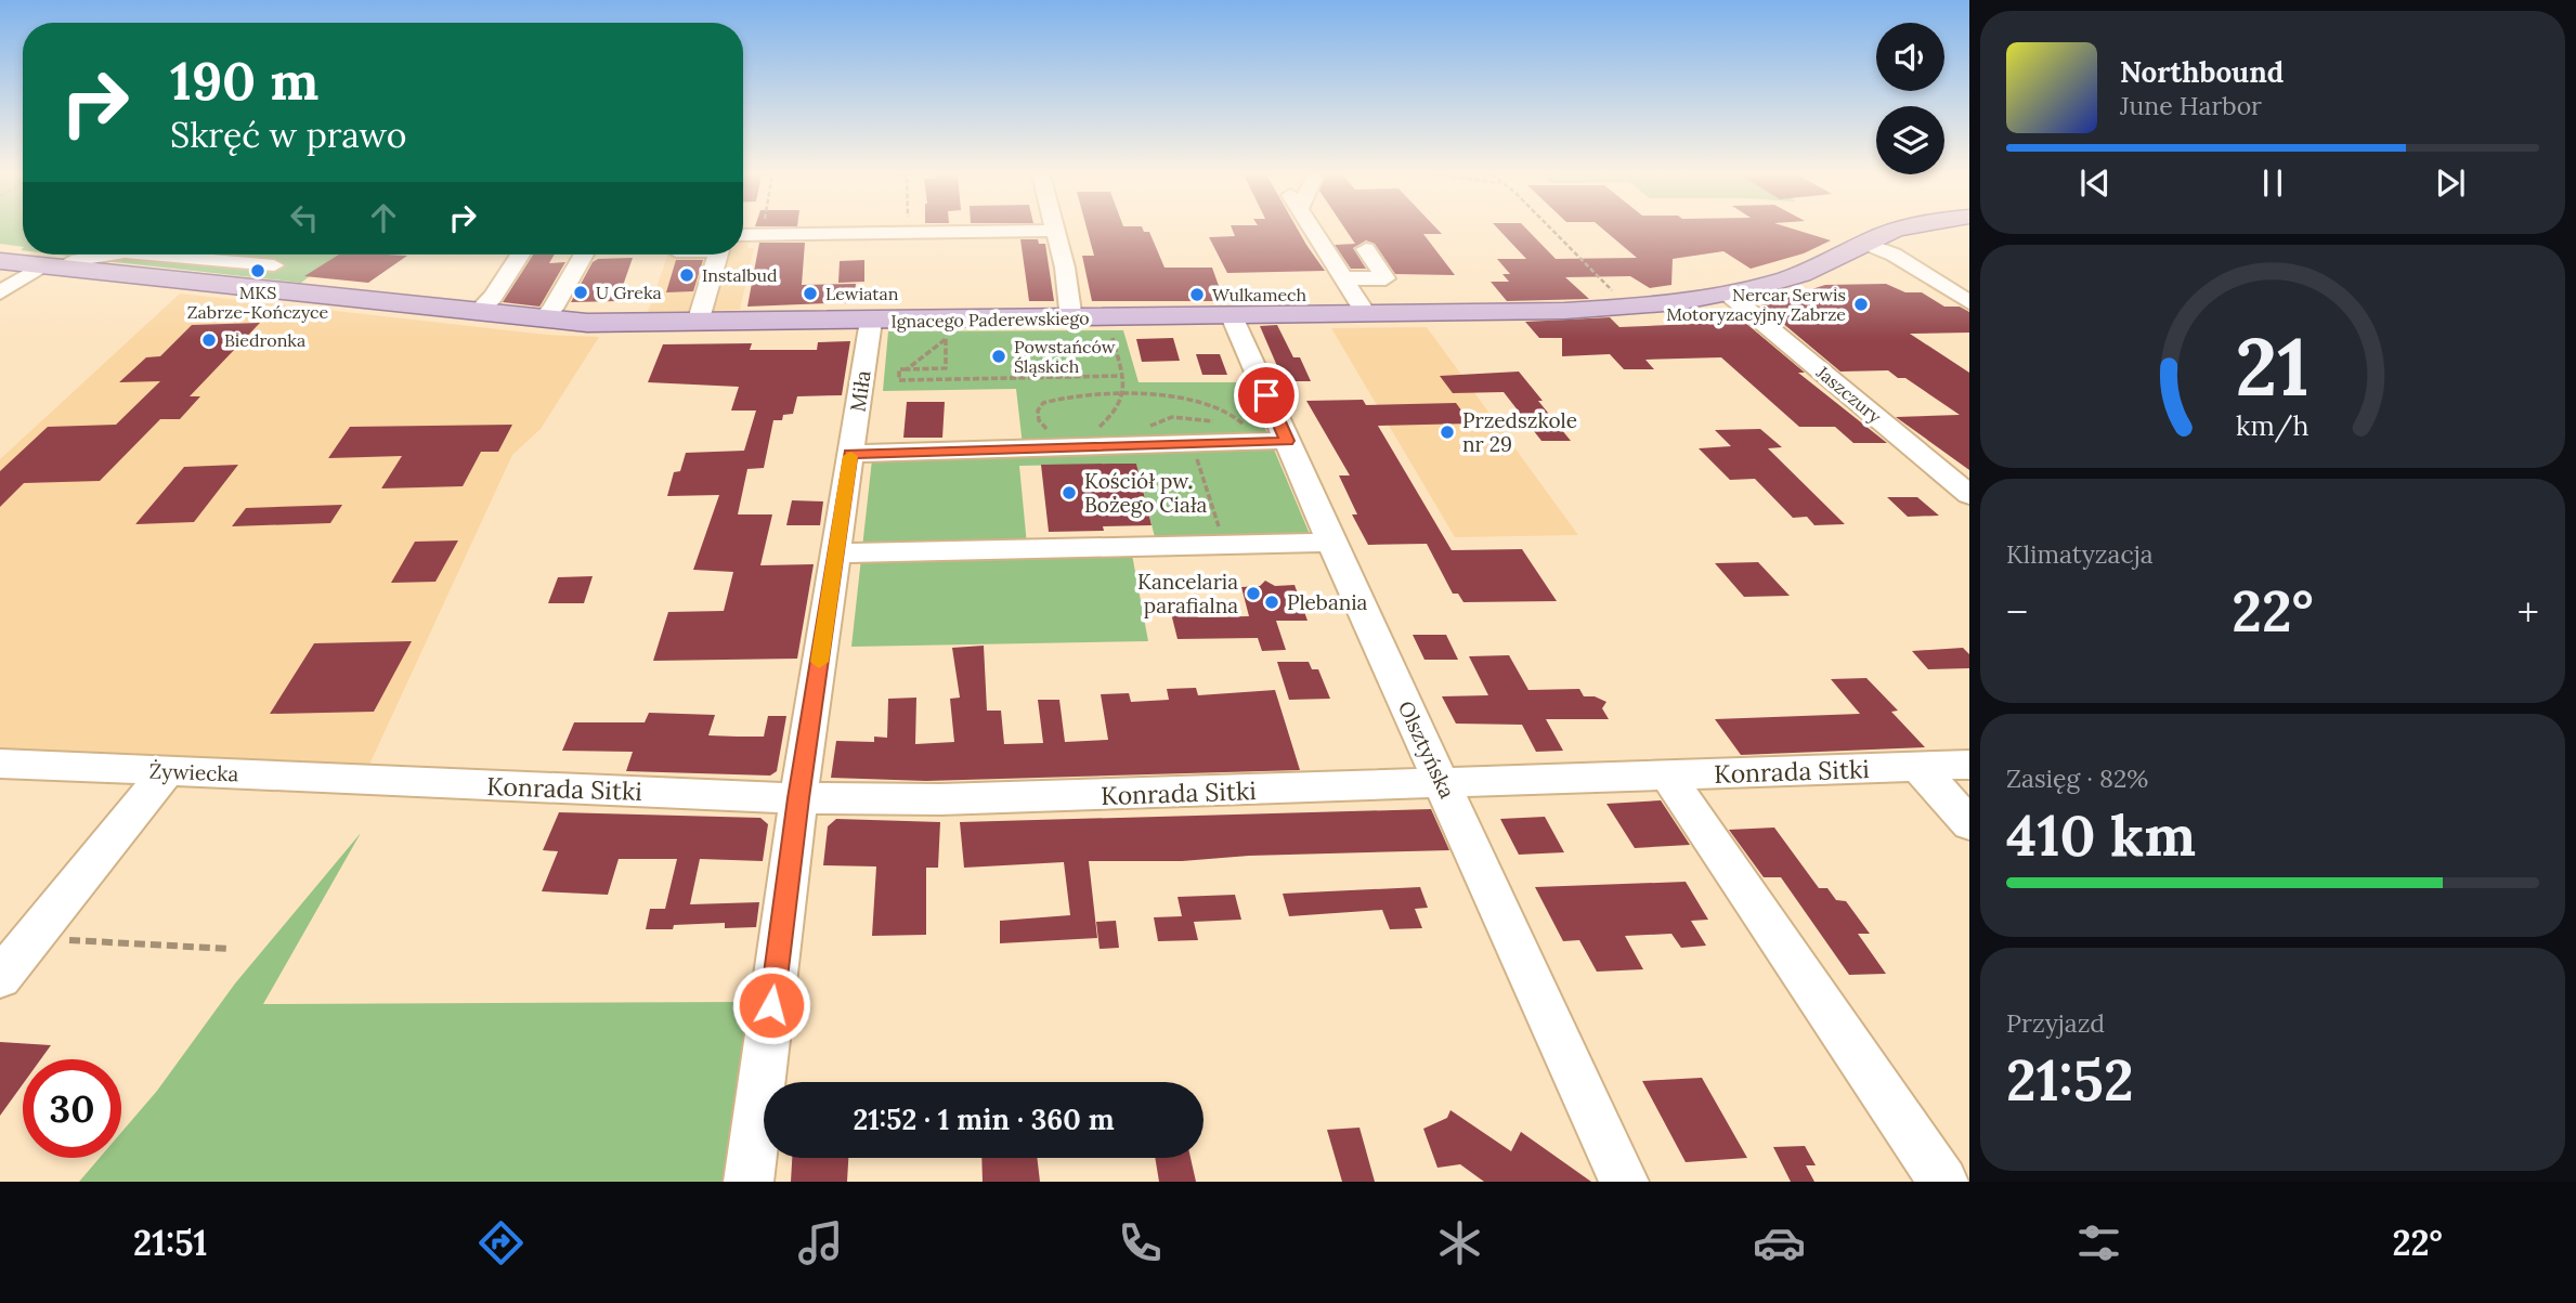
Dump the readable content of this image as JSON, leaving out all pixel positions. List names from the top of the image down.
{
  "streets": {
    "main road": ["Ignacego Paderewskiego"],
    "street": [
      "Miła",
      "Jaszczury",
      "Olsztyńska",
      "Konrada Sitki",
      "Żywiecka"
    ]
  },
  "crossings": [
    ["Ignacego Paderewskiego", "Miła"],
    ["Ignacego Paderewskiego", "Jaszczury"],
    ["Ignacego Paderewskiego", "Olsztyńska"],
    ["Miła", "Konrada Sitki"],
    ["Olsztyńska", "Konrada Sitki"],
    ["Konrada Sitki", "Żywiecka"]
  ],
  "places": [
    "MKS Zabrze-Kończyce",
    "Instalbud",
    "U Greka",
    "Lewiatan",
    "Wulkamech",
    "Nercar Serwis Motoryzacyjny Zabrze",
    "Biedronka",
    "Powstańców Śląskich",
    "Przedszkole nr 29",
    "Kościół pw. Bożego Ciała",
    "Kancelaria parafialna",
    "Plebania"
  ],
  "page": {
    "turn": ["190 m", "Skręć w prawo"],
    "song": ["Northbound", "June Harbor"],
    "tile": [
      "Klimatyzacja",
      ["Zasięg · 82%", "410 km"],
      ["Przyjazd", "21:52"]
    ],
    "heat": ["−", "22°", "+"],
    "limit": "30",
    "trip": "21:52 · 1 min · 360 m",
    "tabs": ["21:51", "22°"],
    "gauge": ["21", "km/h"]
  }
}
